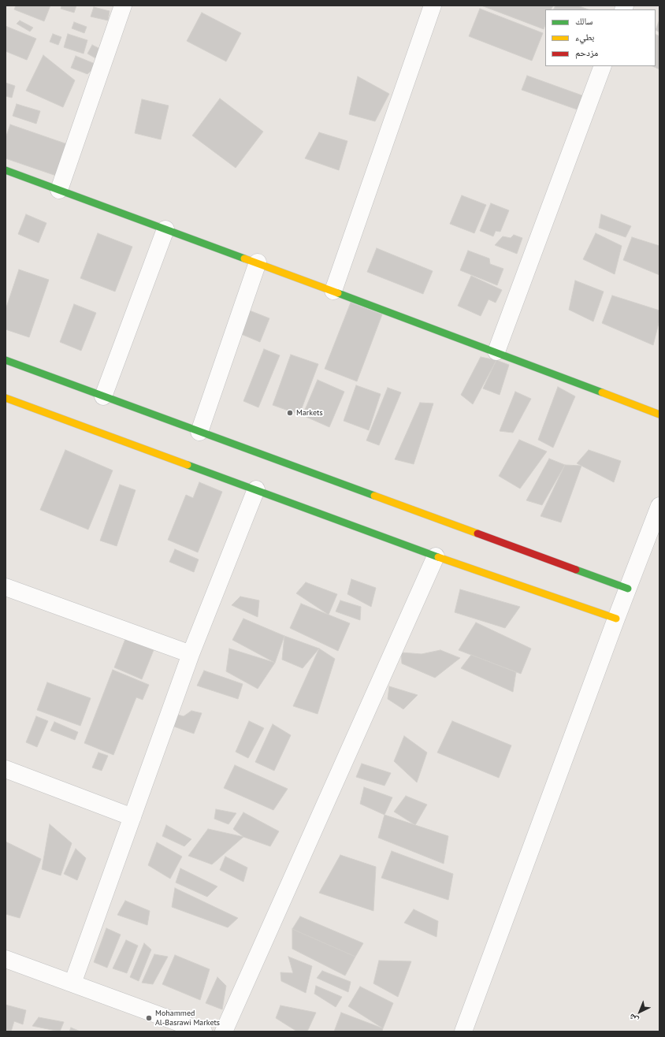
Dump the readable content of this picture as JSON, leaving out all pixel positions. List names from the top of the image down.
{
  "places": ["Markets", "Mohammed Al-Basrawi Markets"],
  "legend": ["سالك", "بطيء", "مزدحم"],
  "north": "bottom left"
}
